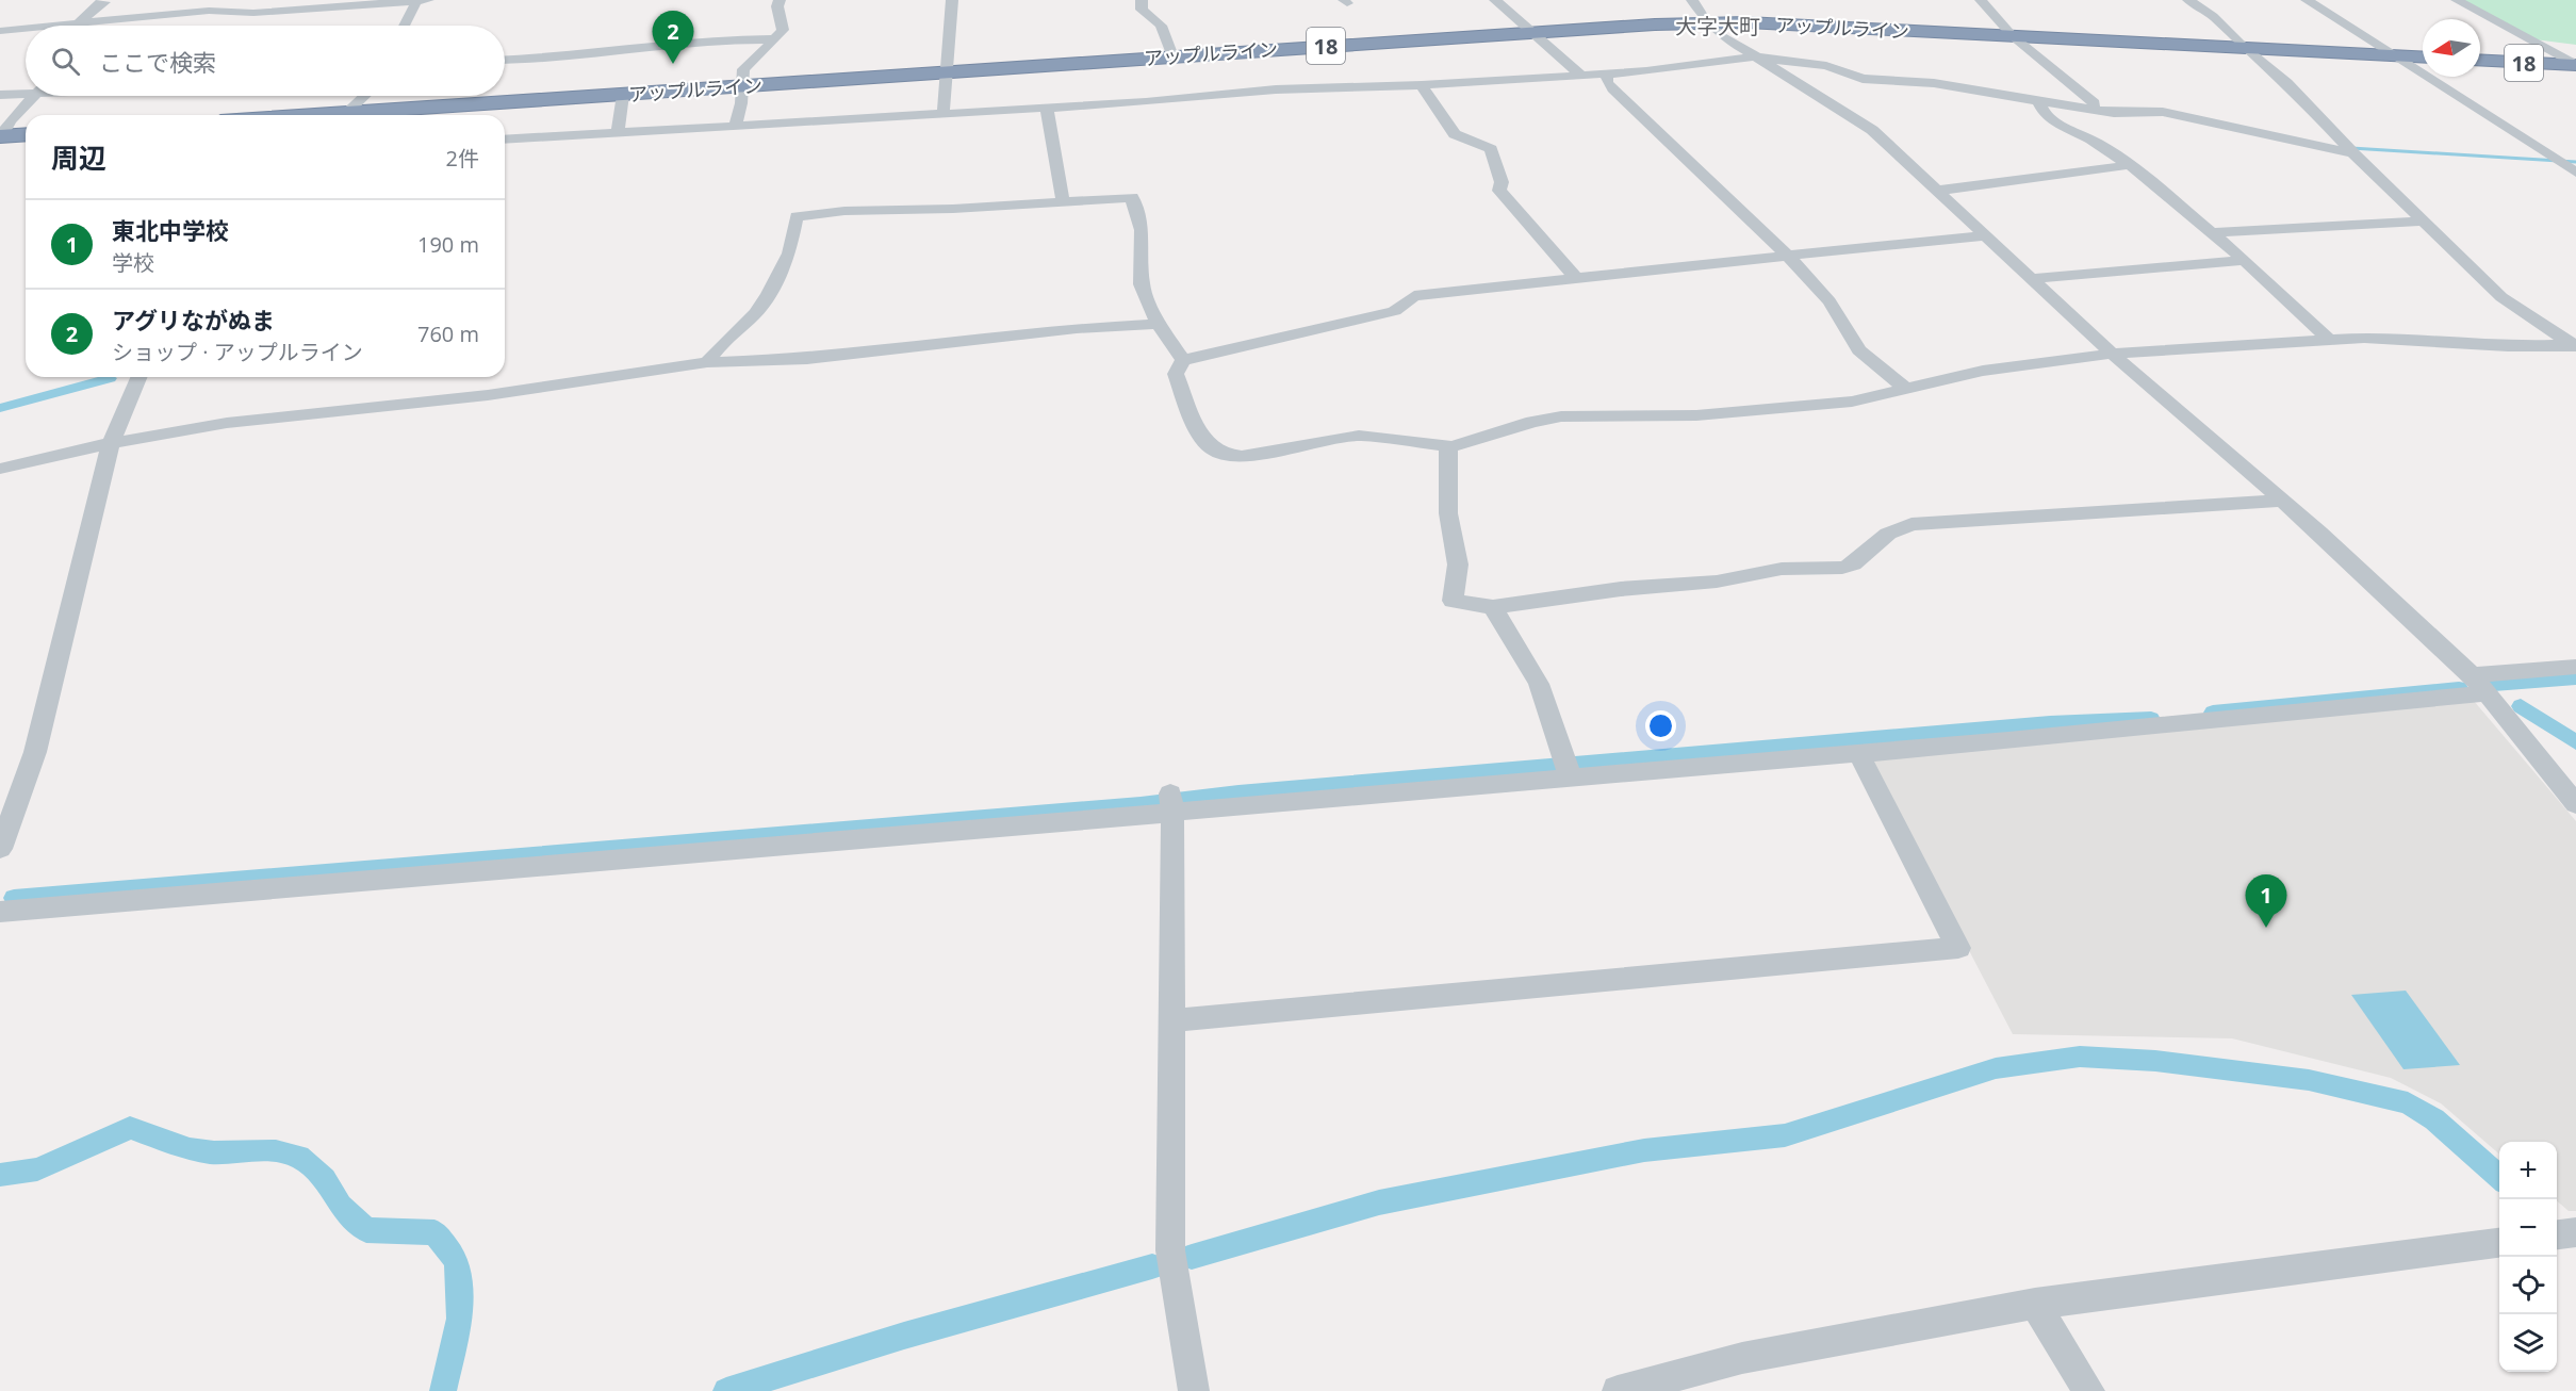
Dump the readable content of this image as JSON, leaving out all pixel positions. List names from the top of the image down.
{
  "streets": {
    "highway": ["アップルライン", "18"]
  },
  "districts": ["大字大町"],
  "north": "left",
  "page": {
    "pins": ["2", "1"],
    "search": "ここで検索",
    "heading": ["周辺", "2件"],
    "list": [
      {
        "mark": "1",
        "name": "東北中学校",
        "note": "学校",
        "value": "190 m"
      },
      {
        "mark": "2",
        "name": "アグリながぬま",
        "note": "ショップ · アップルライン",
        "value": "760 m"
      }
    ],
    "map_buttons": ["+", "−"]
  }
}
